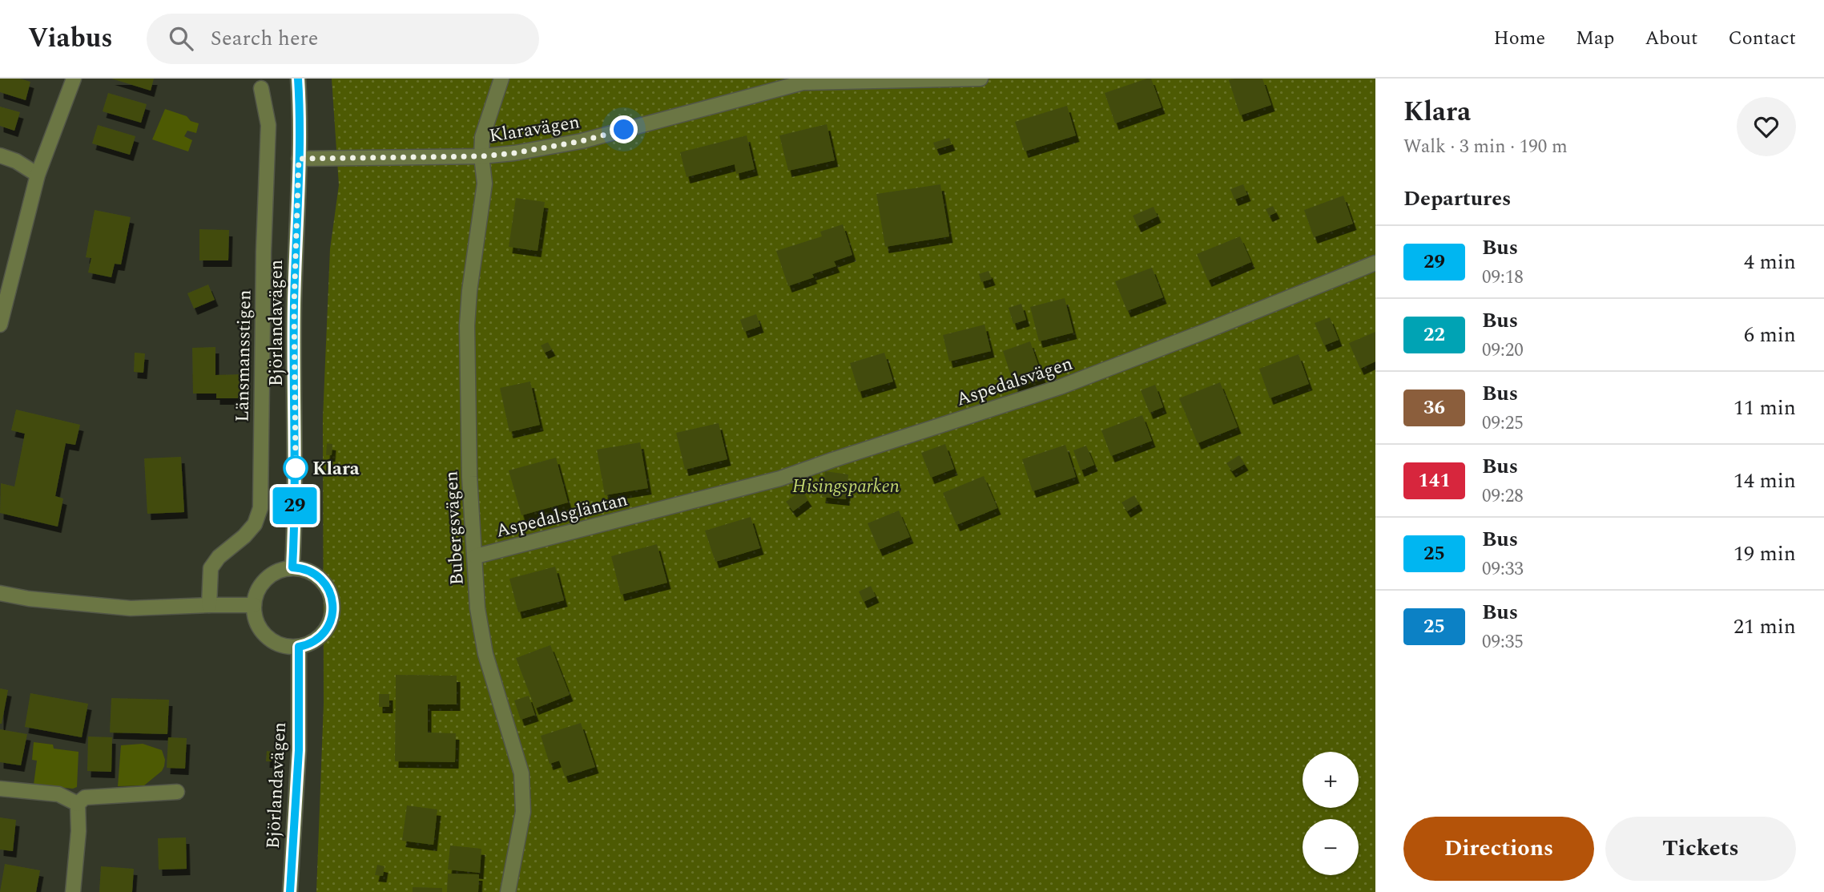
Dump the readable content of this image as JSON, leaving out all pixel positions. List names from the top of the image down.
{
  "streets": {
    "street": [
      "Klaravägen",
      "Björlandavägen",
      "Länsmansstigen",
      "Aspedalsvägen",
      "Aspedalsgläntan",
      "Bubergsvägen"
    ]
  },
  "crossings": [
    ["Klaravägen", "Björlandavägen"],
    ["Klaravägen", "Bubergsvägen"],
    ["Aspedalsvägen", "Aspedalsgläntan"],
    ["Aspedalsgläntan", "Bubergsvägen"]
  ],
  "parks": ["Hisingsparken"],
  "places": ["Klara"],
  "lines": ["bus line 29"],
  "page": {
    "header": "Viabus",
    "search": "Search here",
    "nav": [
      "Home",
      "Map",
      "About",
      "Contact"
    ],
    "on_map": "29",
    "heading": [
      ["Klara", "Walk · 3 min · 190 m"],
      "Departures"
    ],
    "list": [
      {
        "mark": "29",
        "name": "Bus",
        "note": "09:18",
        "value": "4 min"
      },
      {
        "mark": "22",
        "name": "Bus",
        "note": "09:20",
        "value": "6 min"
      },
      {
        "mark": "36",
        "name": "Bus",
        "note": "09:25",
        "value": "11 min"
      },
      {
        "mark": "141",
        "name": "Bus",
        "note": "09:28",
        "value": "14 min"
      },
      {
        "mark": "25",
        "name": "Bus",
        "note": "09:33",
        "value": "19 min"
      },
      {
        "mark": "25",
        "name": "Bus",
        "note": "09:35",
        "value": "21 min"
      }
    ],
    "map_buttons": ["+", "−"],
    "buttons": ["Directions", "Tickets"]
  }
}
